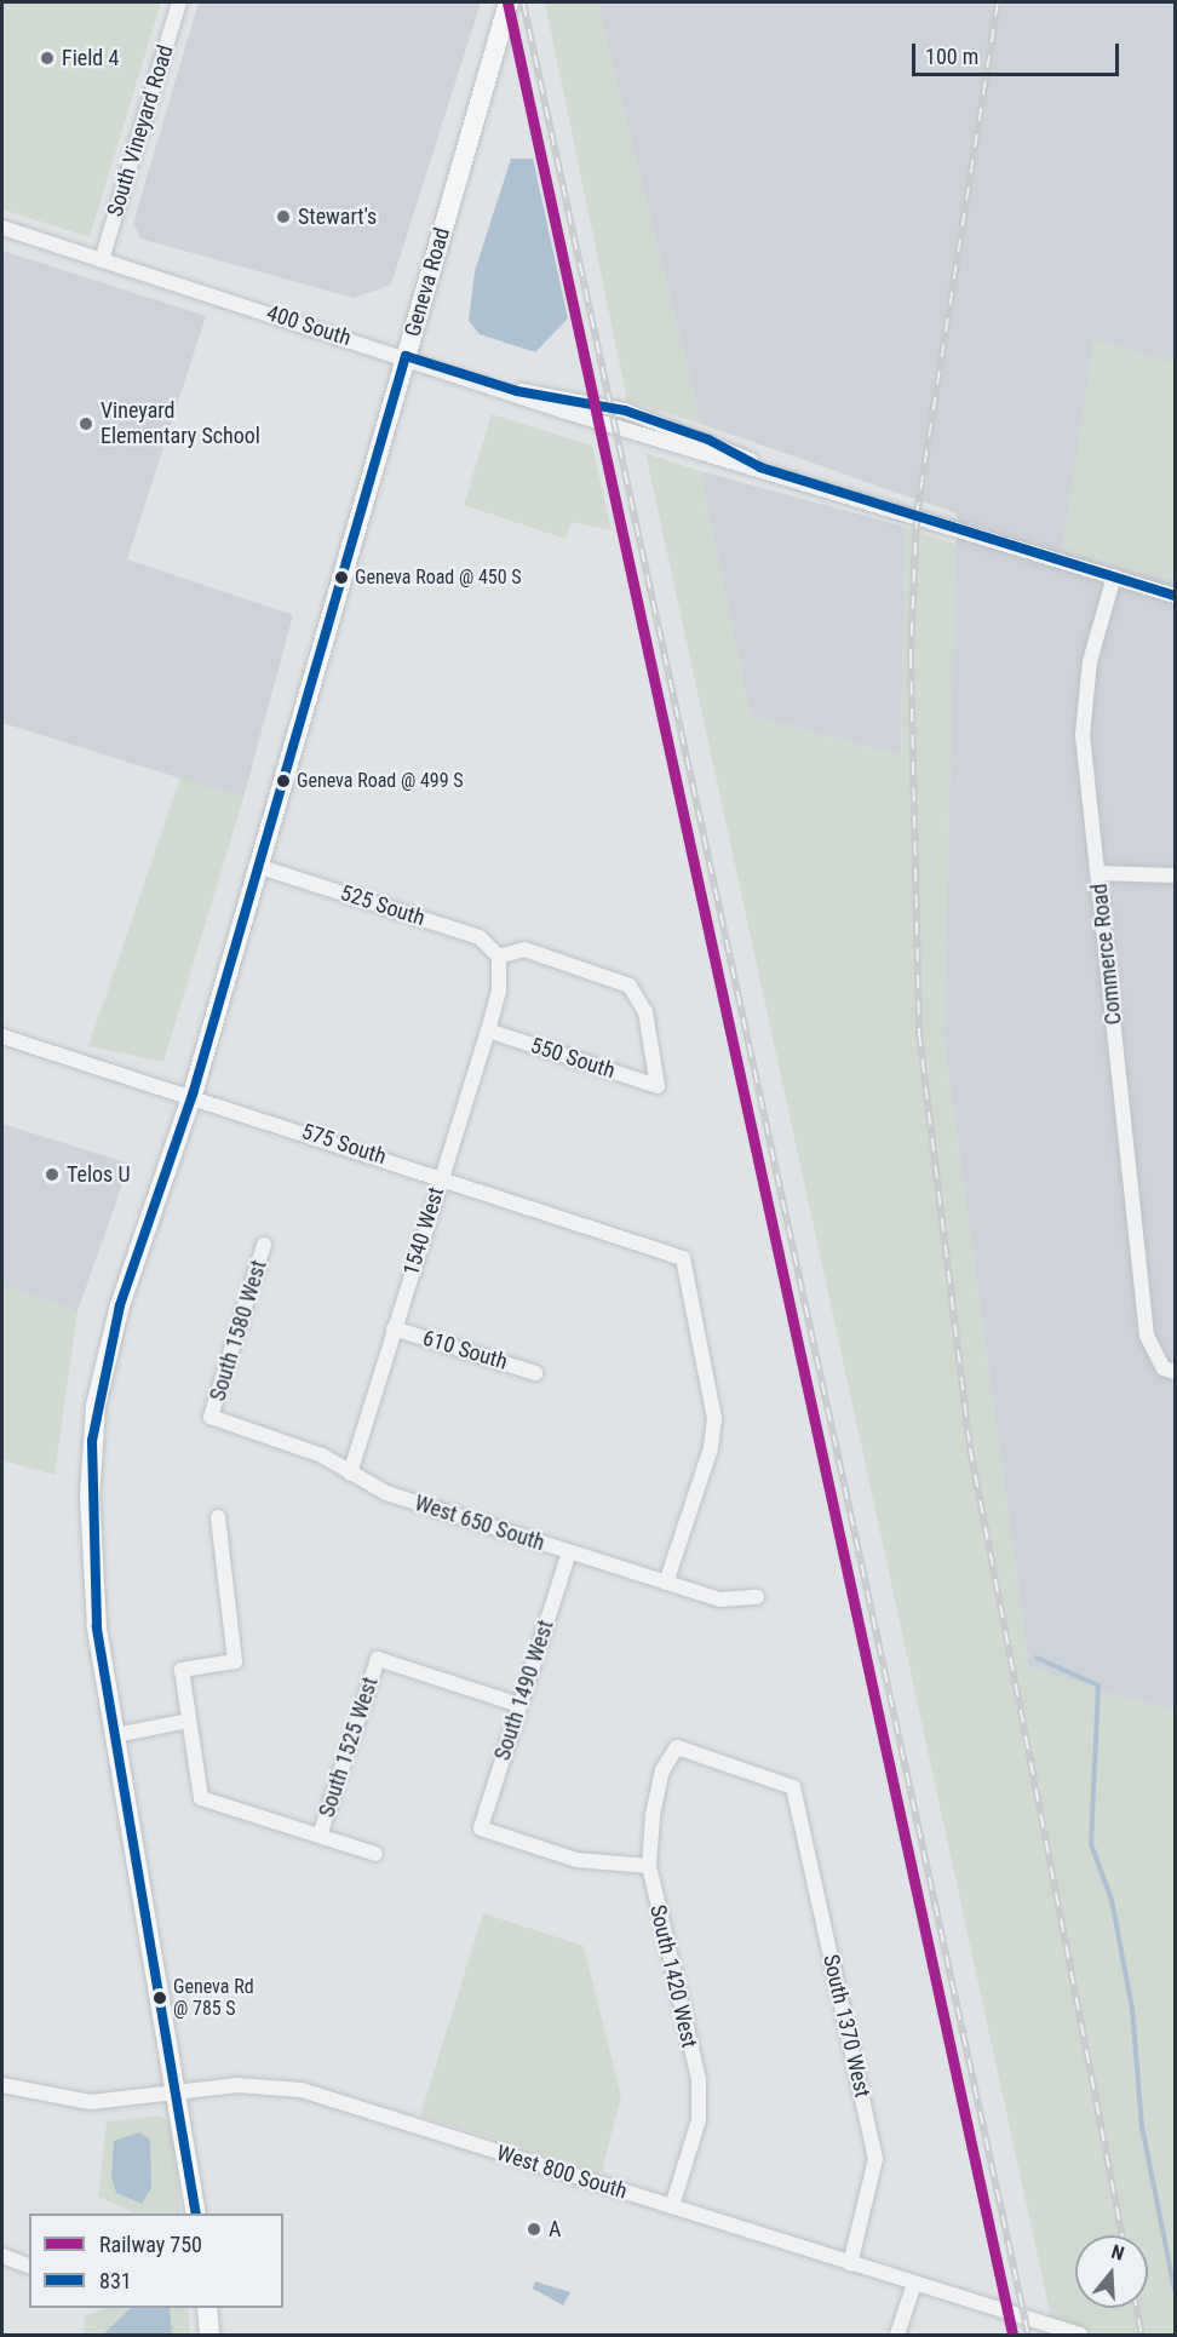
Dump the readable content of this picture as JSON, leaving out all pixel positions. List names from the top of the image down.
{
  "streets": {
    "main road": ["Geneva Road"],
    "street": [
      "South Vineyard Road",
      "400 South",
      "525 South",
      "Commerce Road",
      "550 South",
      "575 South",
      "1540 West",
      "South 1580 West",
      "610 South",
      "West 650 South",
      "South 1490 West",
      "South 1525 West",
      "South 1420 West",
      "South 1370 West",
      "West 800 South"
    ]
  },
  "crossings": [
    ["South Vineyard Road", "400 South"],
    ["Geneva Road", "400 South"],
    ["Geneva Road", "525 South"],
    ["Geneva Road", "575 South"],
    ["Geneva Road", "West 800 South"],
    ["400 South", "Commerce Road"],
    ["525 South", "550 South"],
    ["525 South", "1540 West"],
    ["550 South", "1540 West"],
    ["575 South", "1540 West"],
    ["575 South", "West 650 South"],
    ["1540 West", "610 South"],
    ["1540 West", "West 650 South"],
    ["South 1580 West", "West 650 South"],
    ["West 650 South", "South 1490 West"],
    ["South 1490 West", "South 1525 West"],
    ["South 1490 West", "South 1420 West"],
    ["South 1420 West", "South 1370 West"],
    ["South 1420 West", "West 800 South"],
    ["South 1370 West", "West 800 South"]
  ],
  "places": [
    "Field 4",
    "Stewart's",
    "Vineyard Elementary School",
    "Geneva Road @ 450 S",
    "Geneva Road @ 499 S",
    "Telos U",
    "Geneva Rd @ 785 S",
    "A"
  ],
  "lines": ["rail line 750", "transit line 831"],
  "legend": ["Railway 750", "831"],
  "scale_bar": "100 m",
  "north": "top"
}
